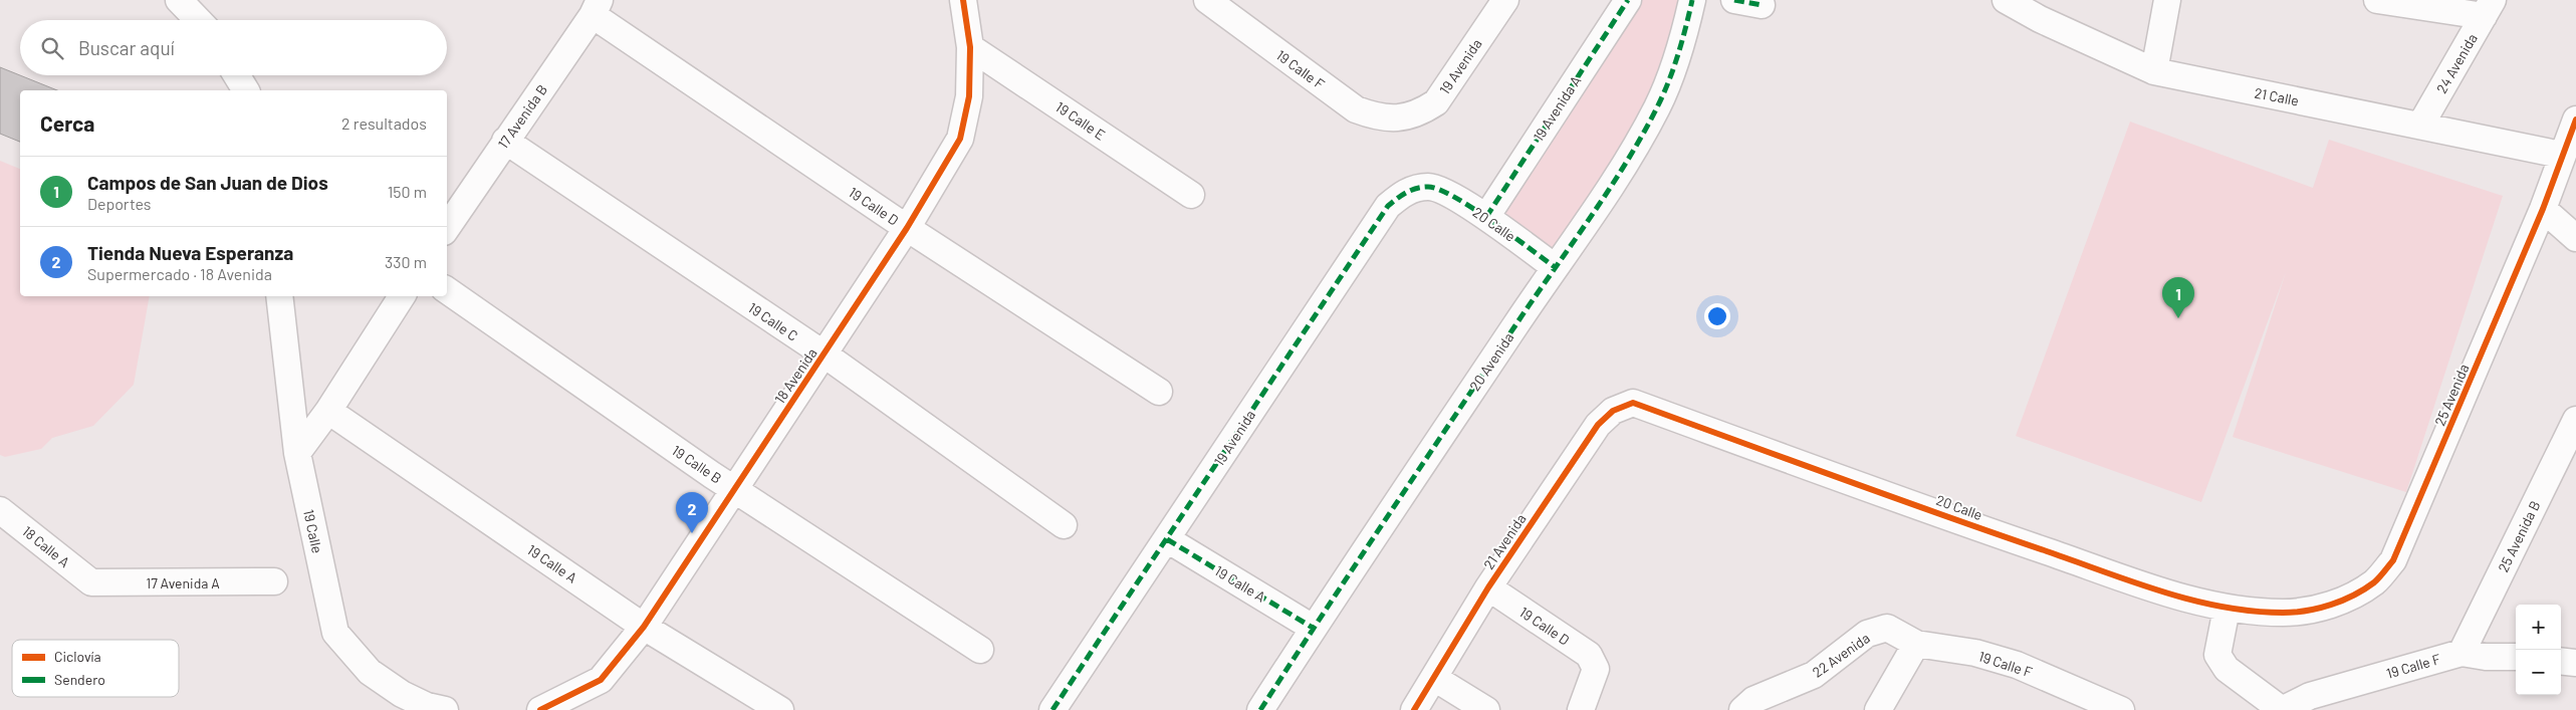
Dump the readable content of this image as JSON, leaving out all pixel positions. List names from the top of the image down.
{
  "streets": {
    "street": [
      "24 Avenida",
      "19 Avenida",
      "19 Calle F",
      "21 Calle",
      "19 Avenida A",
      "17 Avenida B",
      "19 Calle E",
      "19 Calle D",
      "20 Calle",
      "19 Calle C",
      "20 Avenida",
      "18 Avenida",
      "25 Avenida",
      "19 Calle B",
      "19 Calle",
      "25 Avenida B",
      "21 Avenida",
      "18 Calle A",
      "19 Calle A",
      "17 Avenida A",
      "22 Avenida"
    ]
  },
  "crossings": [
    ["24 Avenida", "21 Calle"],
    ["19 Avenida", "19 Calle F"],
    ["19 Avenida", "20 Calle"],
    ["19 Avenida", "19 Calle A"],
    ["19 Calle F", "25 Avenida B"],
    ["19 Calle F", "22 Avenida"],
    ["21 Calle", "25 Avenida"],
    ["19 Avenida A", "20 Calle"],
    ["17 Avenida B", "19 Calle D"],
    ["17 Avenida B", "19 Calle C"],
    ["19 Calle E", "18 Avenida"],
    ["19 Calle D", "18 Avenida"],
    ["19 Calle D", "21 Avenida"],
    ["20 Calle", "20 Avenida"],
    ["20 Calle", "25 Avenida"],
    ["20 Calle", "21 Avenida"],
    ["19 Calle C", "18 Avenida"],
    ["20 Avenida", "19 Calle A"],
    ["18 Avenida", "19 Calle B"],
    ["18 Avenida", "19 Calle A"],
    ["18 Calle A", "17 Avenida A"]
  ],
  "legend": ["Ciclovía", "Sendero"],
  "page": {
    "search": "Buscar aquí",
    "heading": ["Cerca", "2 resultados"],
    "list": [
      {
        "mark": "1",
        "name": "Campos de San Juan de Dios",
        "note": "Deportes",
        "value": "150 m"
      },
      {
        "mark": "2",
        "name": "Tienda Nueva Esperanza",
        "note": "Supermercado · 18 Avenida",
        "value": "330 m"
      }
    ],
    "pins": ["1", "2"],
    "map_buttons": ["+", "−"]
  }
}
